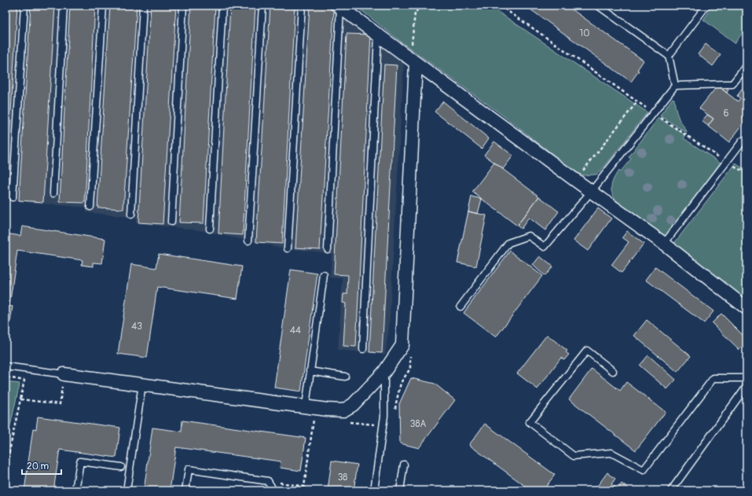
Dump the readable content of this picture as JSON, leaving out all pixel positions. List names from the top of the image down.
{
  "house_numbers": [
    "10",
    "6",
    "43",
    "44",
    "38А",
    "38"
  ],
  "scale_bar": "20 m"
}
